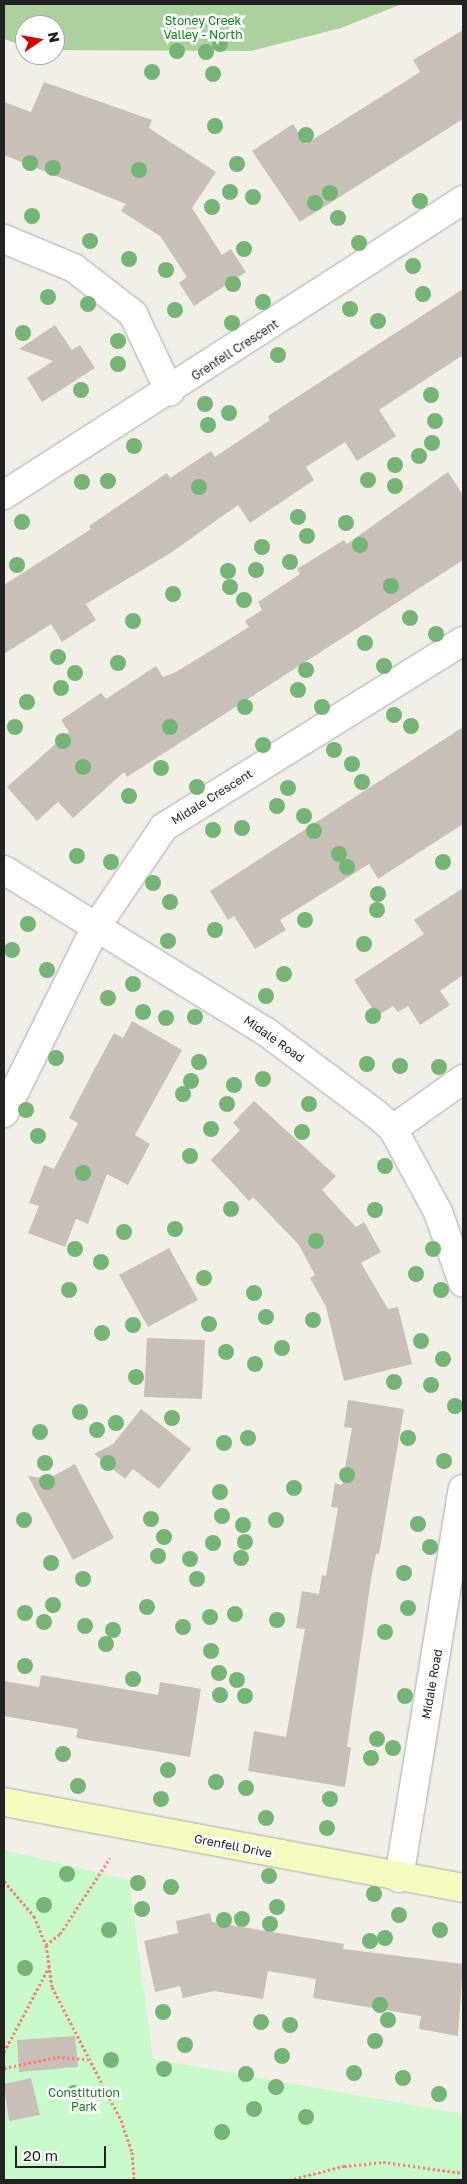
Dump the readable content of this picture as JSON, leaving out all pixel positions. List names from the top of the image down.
{
  "streets": {
    "street": [
      "Grenfell Crescent",
      "Midale Crescent",
      "Midale Road",
      "Grenfell Drive"
    ]
  },
  "crossings": [
    ["Midale Crescent", "Midale Road"],
    ["Midale Road", "Grenfell Drive"]
  ],
  "parks": ["Stoney Creek Valley - North", "Constitution Park"],
  "scale_bar": "20 m",
  "north": "right"
}
